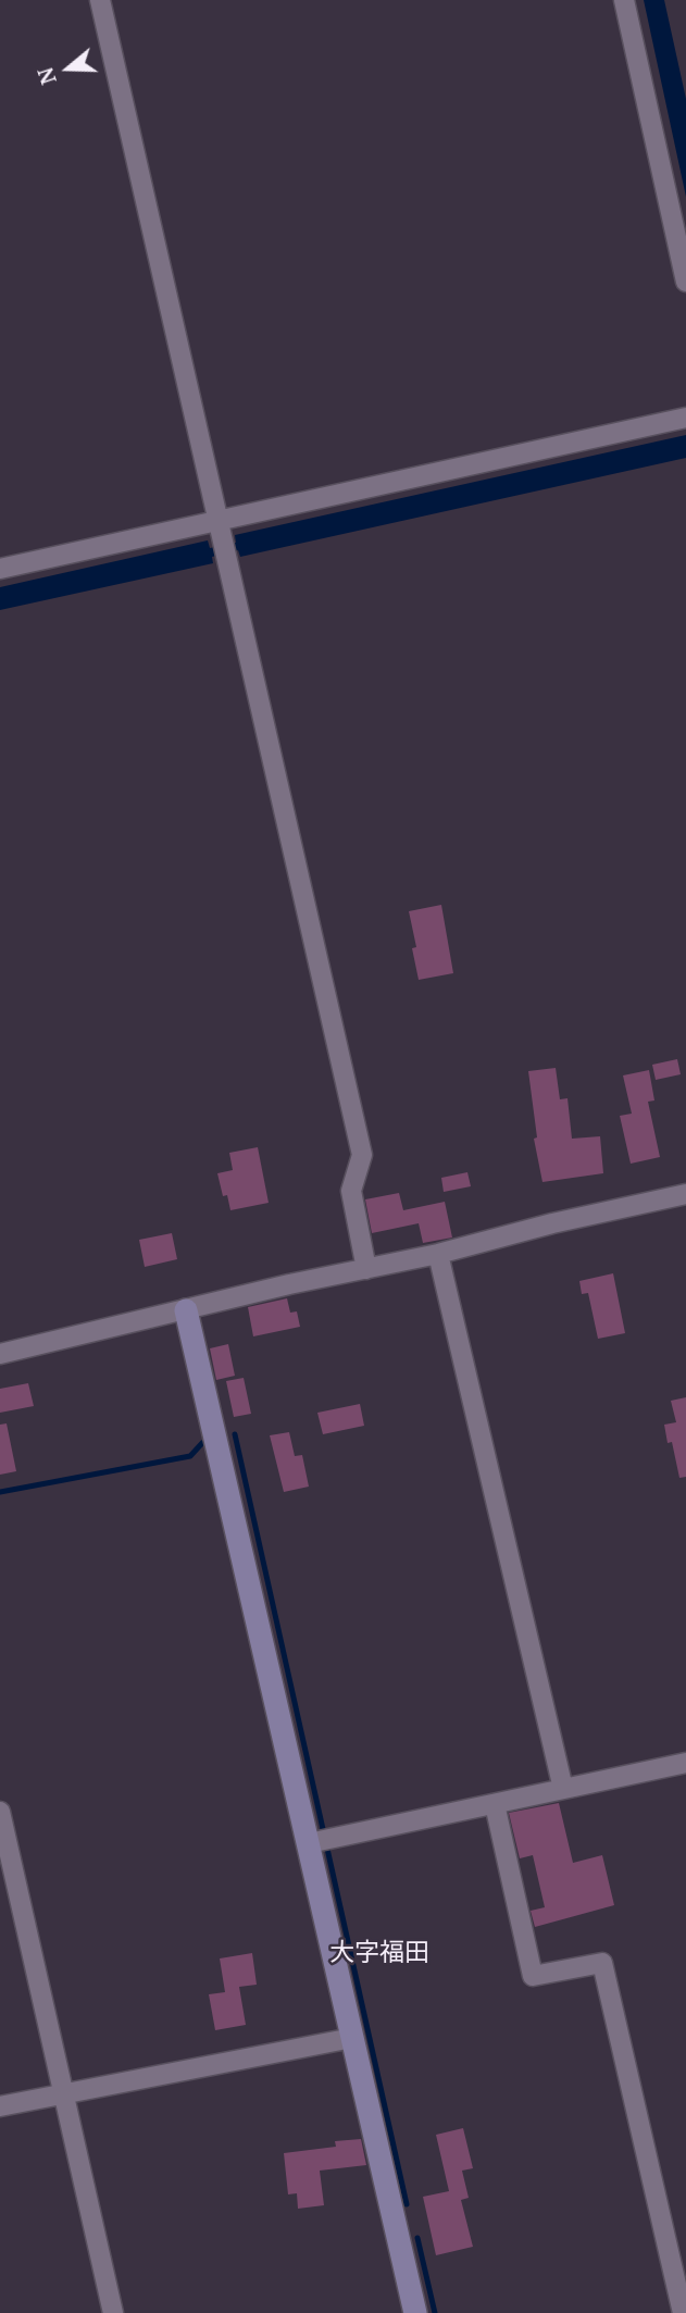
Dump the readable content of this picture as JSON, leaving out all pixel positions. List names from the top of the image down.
{
  "districts": ["大字福田"],
  "north": "left"
}
